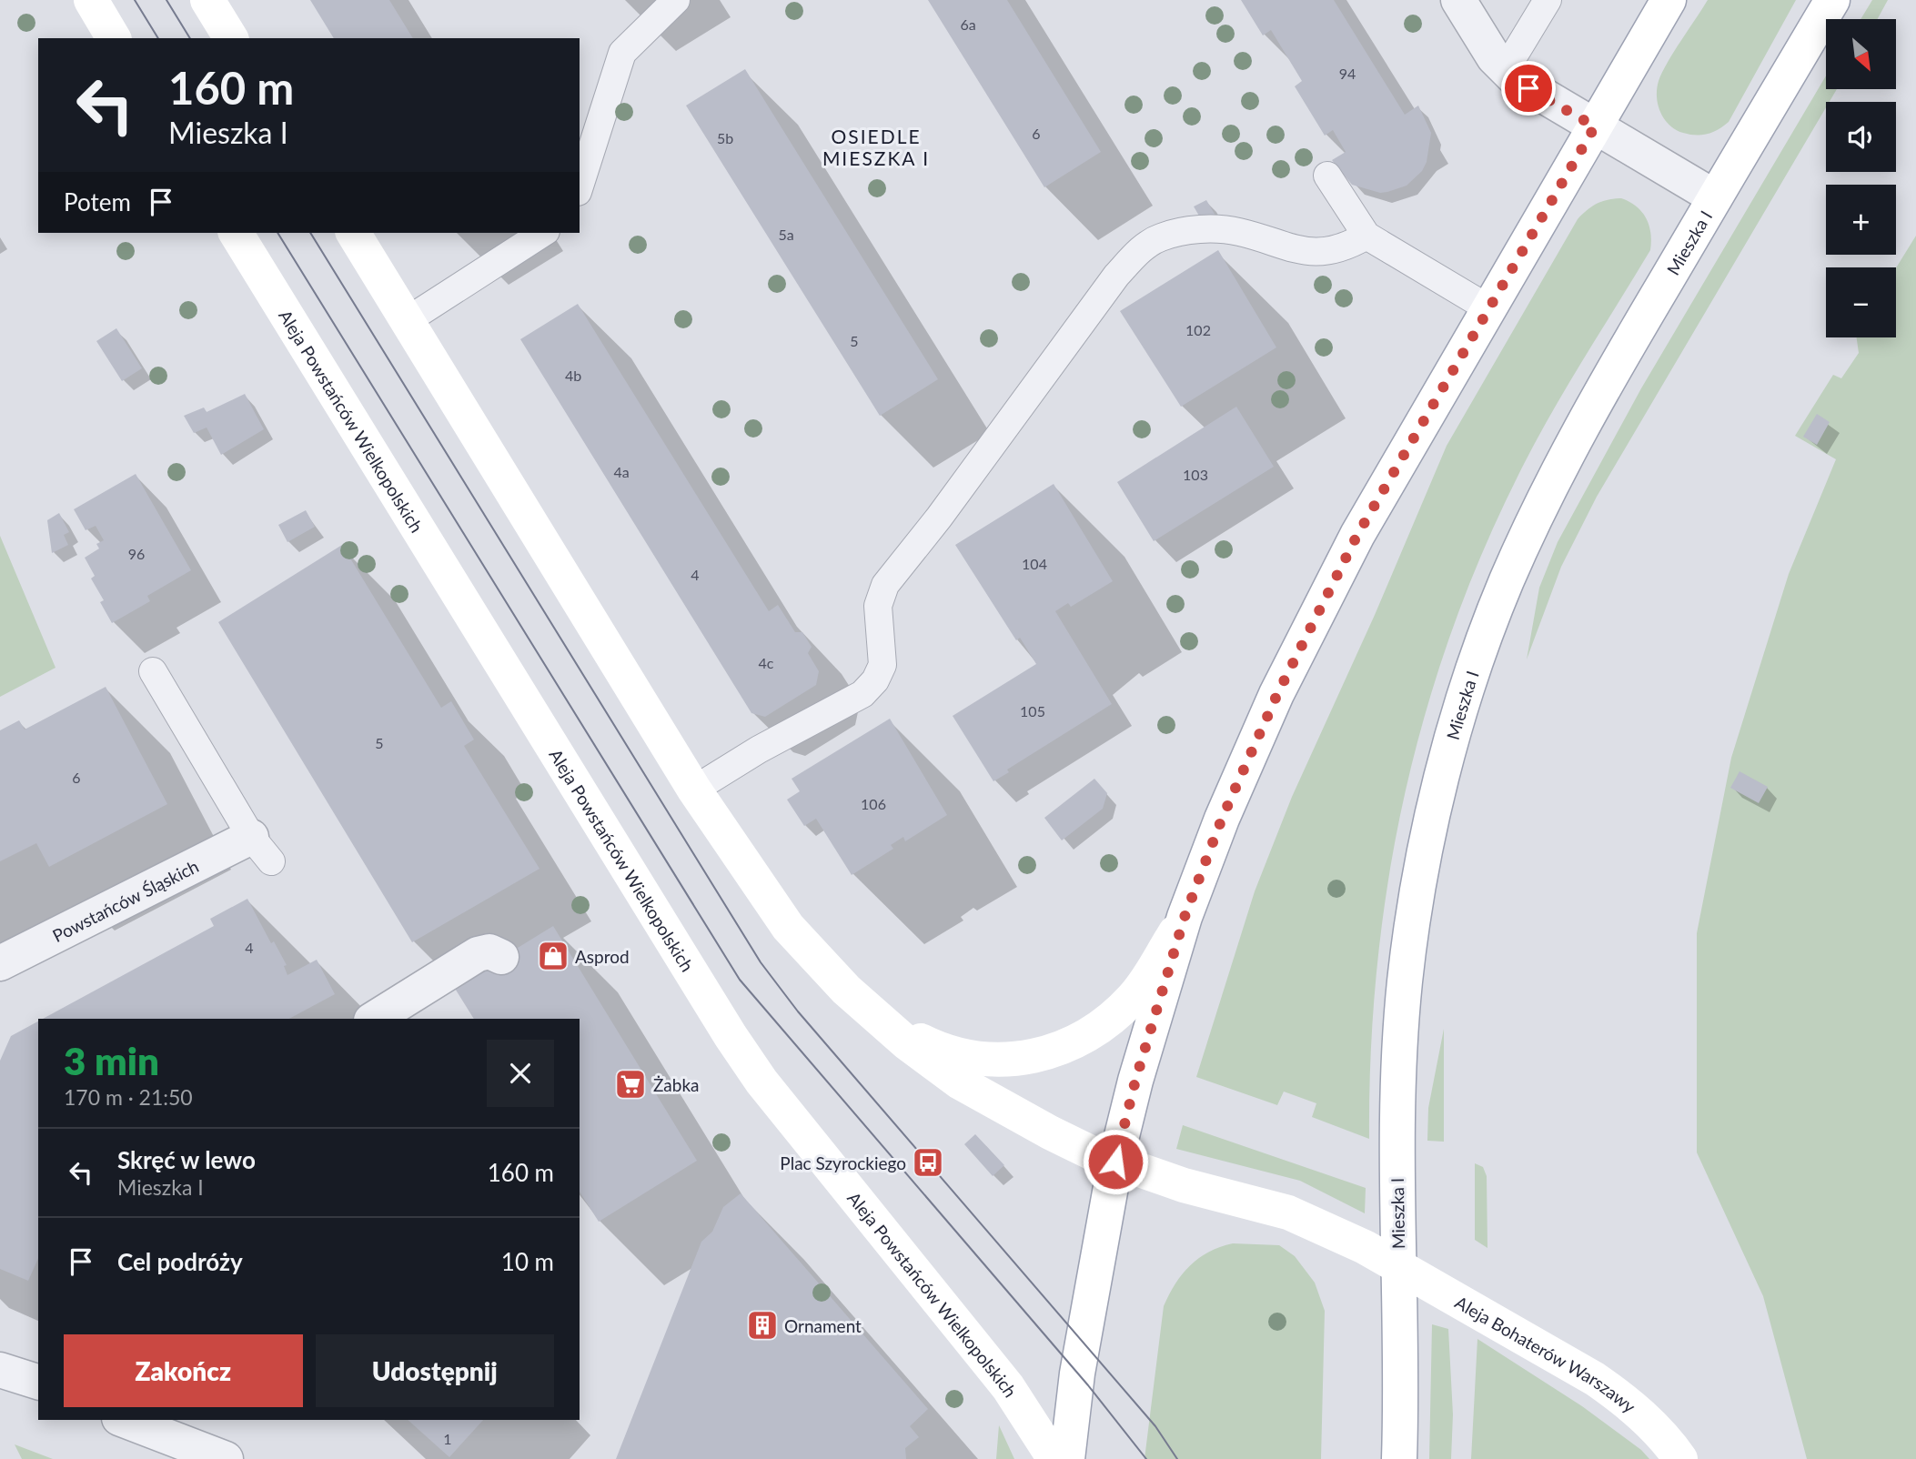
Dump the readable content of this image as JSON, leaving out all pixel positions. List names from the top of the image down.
{
  "streets": {
    "street": [
      "Mieszka I",
      "Aleja Powstańców Wielkopolskich",
      "Powstańców Śląskich",
      "Aleja Bohaterów Warszawy"
    ]
  },
  "crossings": [
    ["Mieszka I", "Aleja Bohaterów Warszawy"]
  ],
  "districts": ["OSIEDLE MIESZKA I"],
  "places": {
    "shop": ["Asprod"],
    "supermarket": ["Żabka"],
    "bus stop": ["Plac Szyrockiego"],
    "building": ["Ornament"]
  },
  "house_numbers": [
    "6a",
    "94",
    "6",
    "5b",
    "5a",
    "102",
    "5",
    "4b",
    "4a",
    "103",
    "96",
    "104",
    "4",
    "4c",
    "105",
    "5",
    "6",
    "106",
    "4",
    "1"
  ],
  "north": "bottom right",
  "page": {
    "map_buttons": ["+", "−"],
    "turn": ["160 m", "Mieszka I"],
    "then": "Potem",
    "heading": ["3 min", "170 m · 21:50"],
    "list": [
      {
        "name": "Skręć w lewo",
        "note": "Mieszka I",
        "value": "160 m"
      },
      {
        "name": "Cel podróży",
        "value": "10 m"
      }
    ],
    "buttons": ["Zakończ", "Udostępnij"]
  }
}
